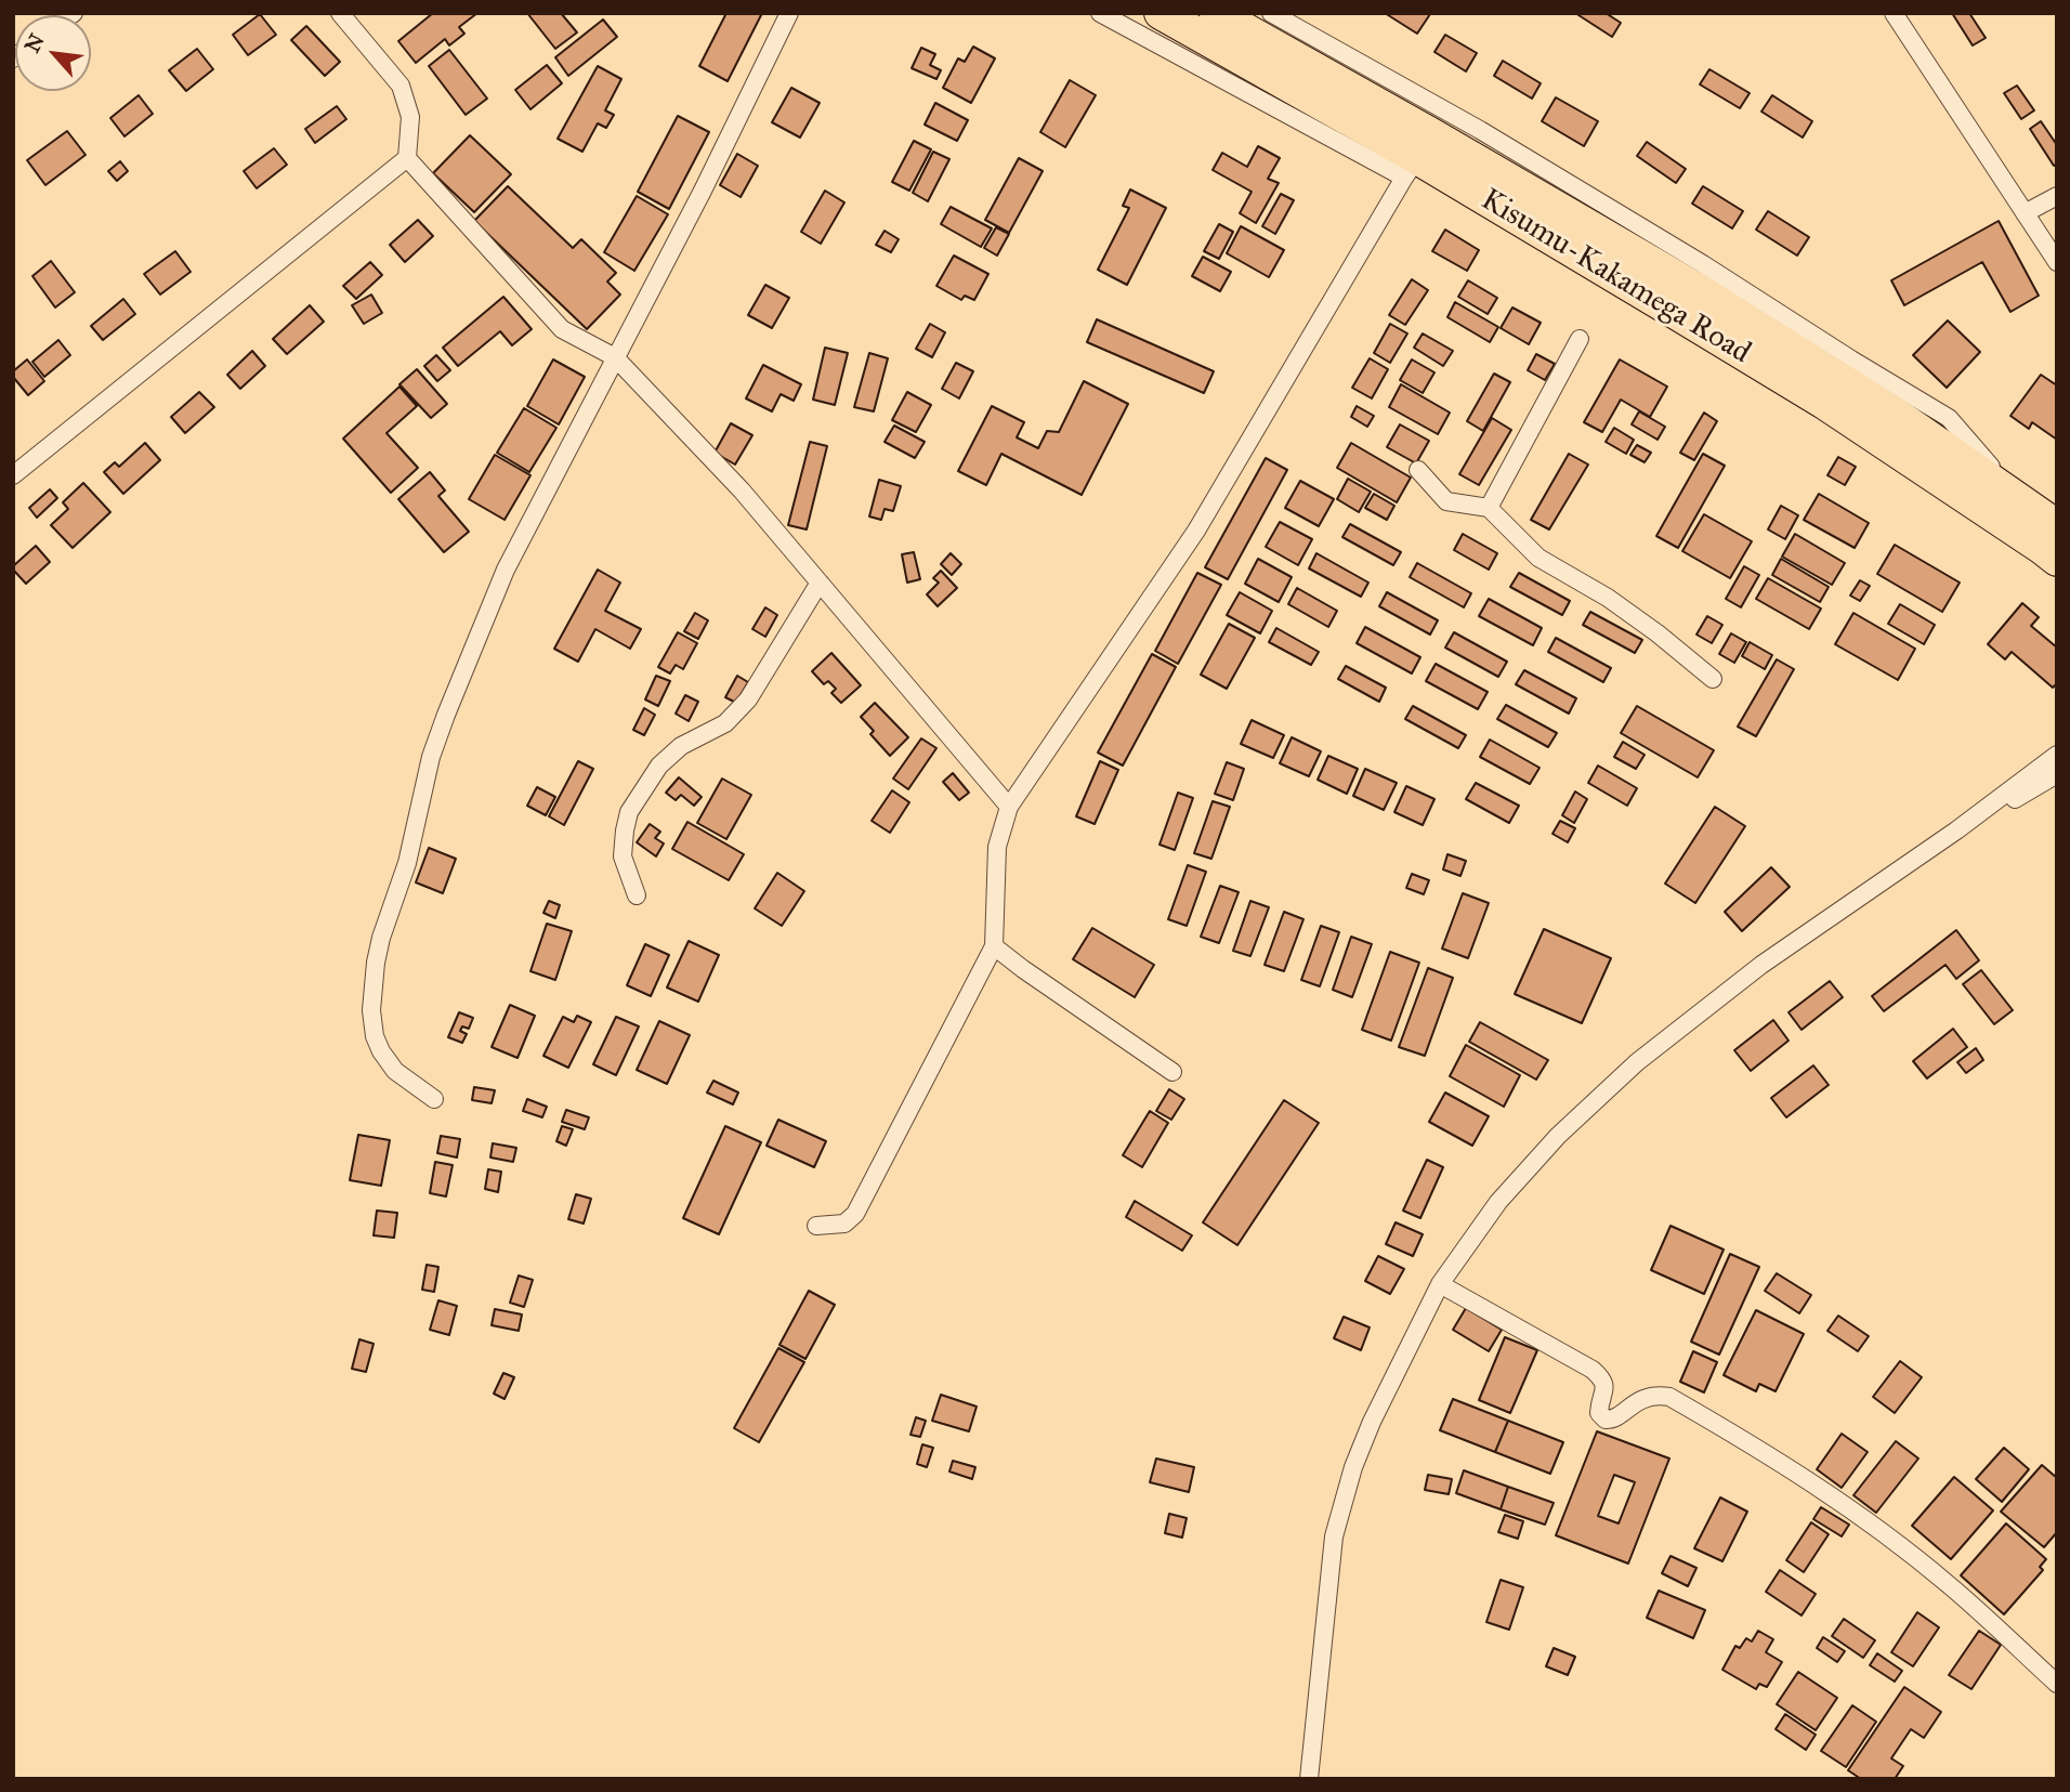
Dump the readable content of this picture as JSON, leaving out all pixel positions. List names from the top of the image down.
{
  "streets": {
    "highway": ["Kisumu-Kakamega Road"]
  },
  "north": "top left"
}
